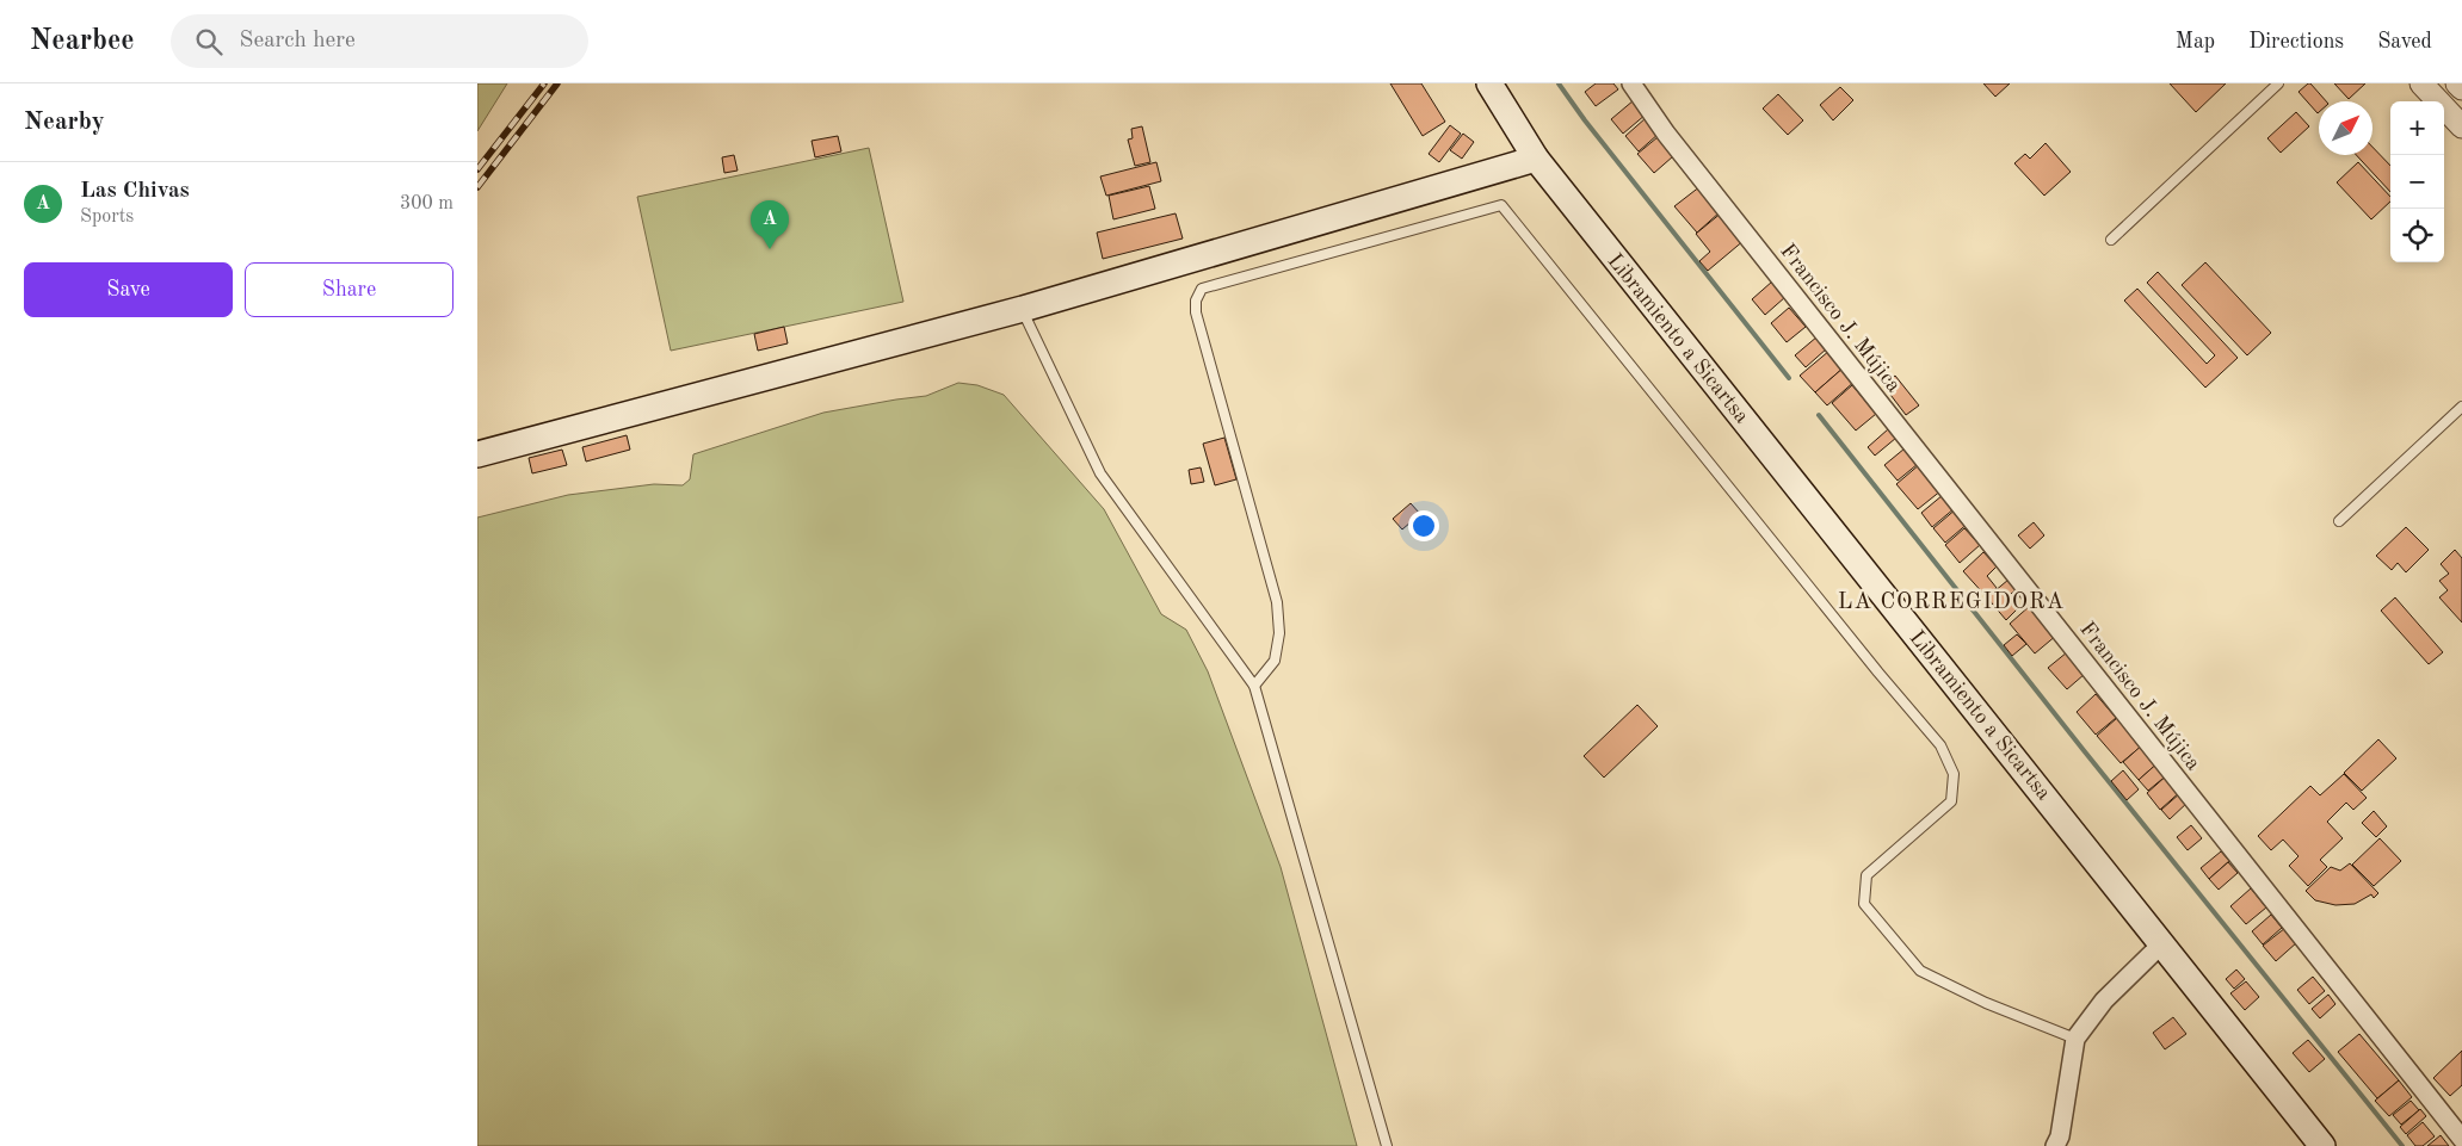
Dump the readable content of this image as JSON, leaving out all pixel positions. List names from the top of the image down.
{
  "streets": {
    "main road": ["Libramiento a Sicartsa"],
    "street": ["Francisco J. Mújica"]
  },
  "districts": ["LA CORREGIDORA"],
  "north": "top right",
  "page": {
    "header": "Nearbee",
    "search": "Search here",
    "nav": ["Map", "Directions", "Saved"],
    "heading": "Nearby",
    "map_buttons": ["+", "−"],
    "list": [
      {
        "mark": "A",
        "name": "Las Chivas",
        "note": "Sports",
        "value": "300 m"
      }
    ],
    "pins": "A",
    "buttons": ["Save", "Share"]
  }
}
